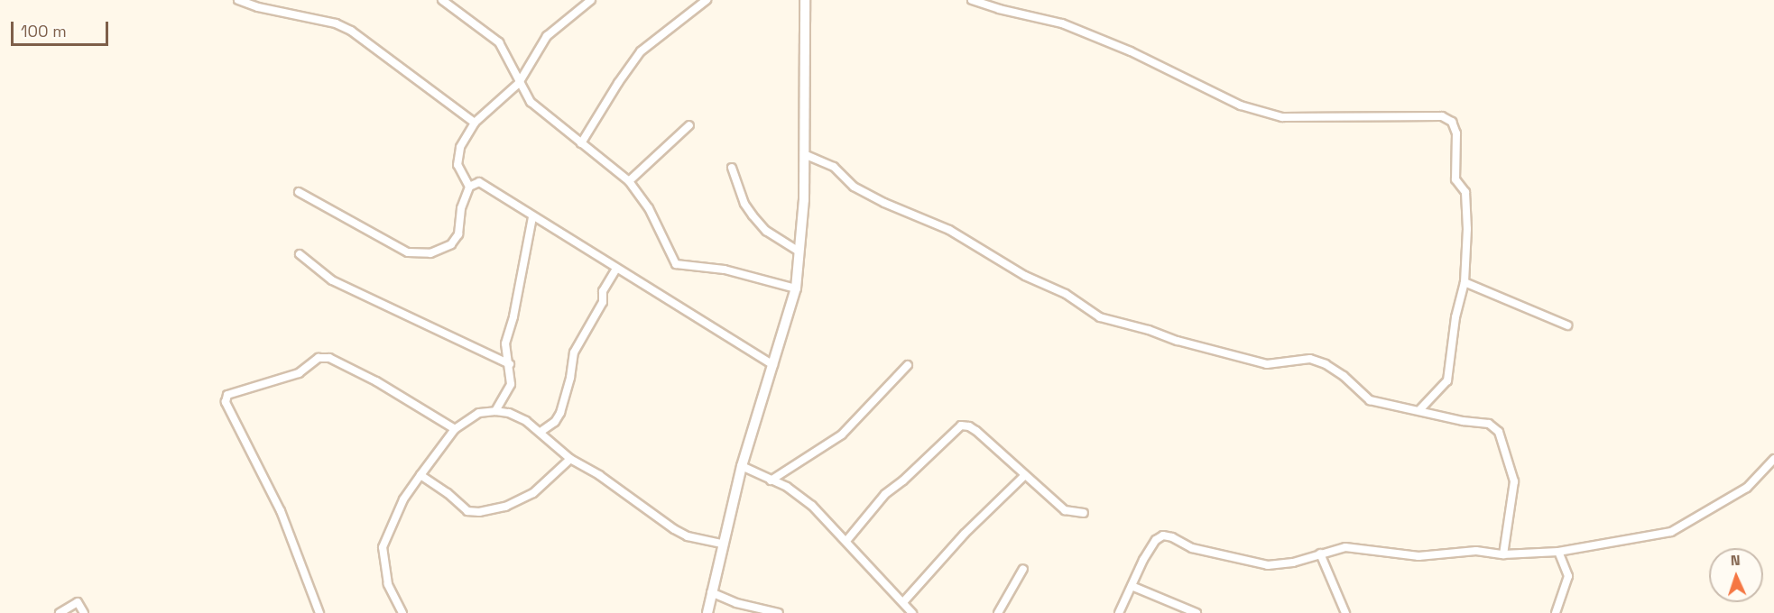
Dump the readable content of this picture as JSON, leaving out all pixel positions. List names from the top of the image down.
{
  "scale_bar": "100 m",
  "north": "top"
}
